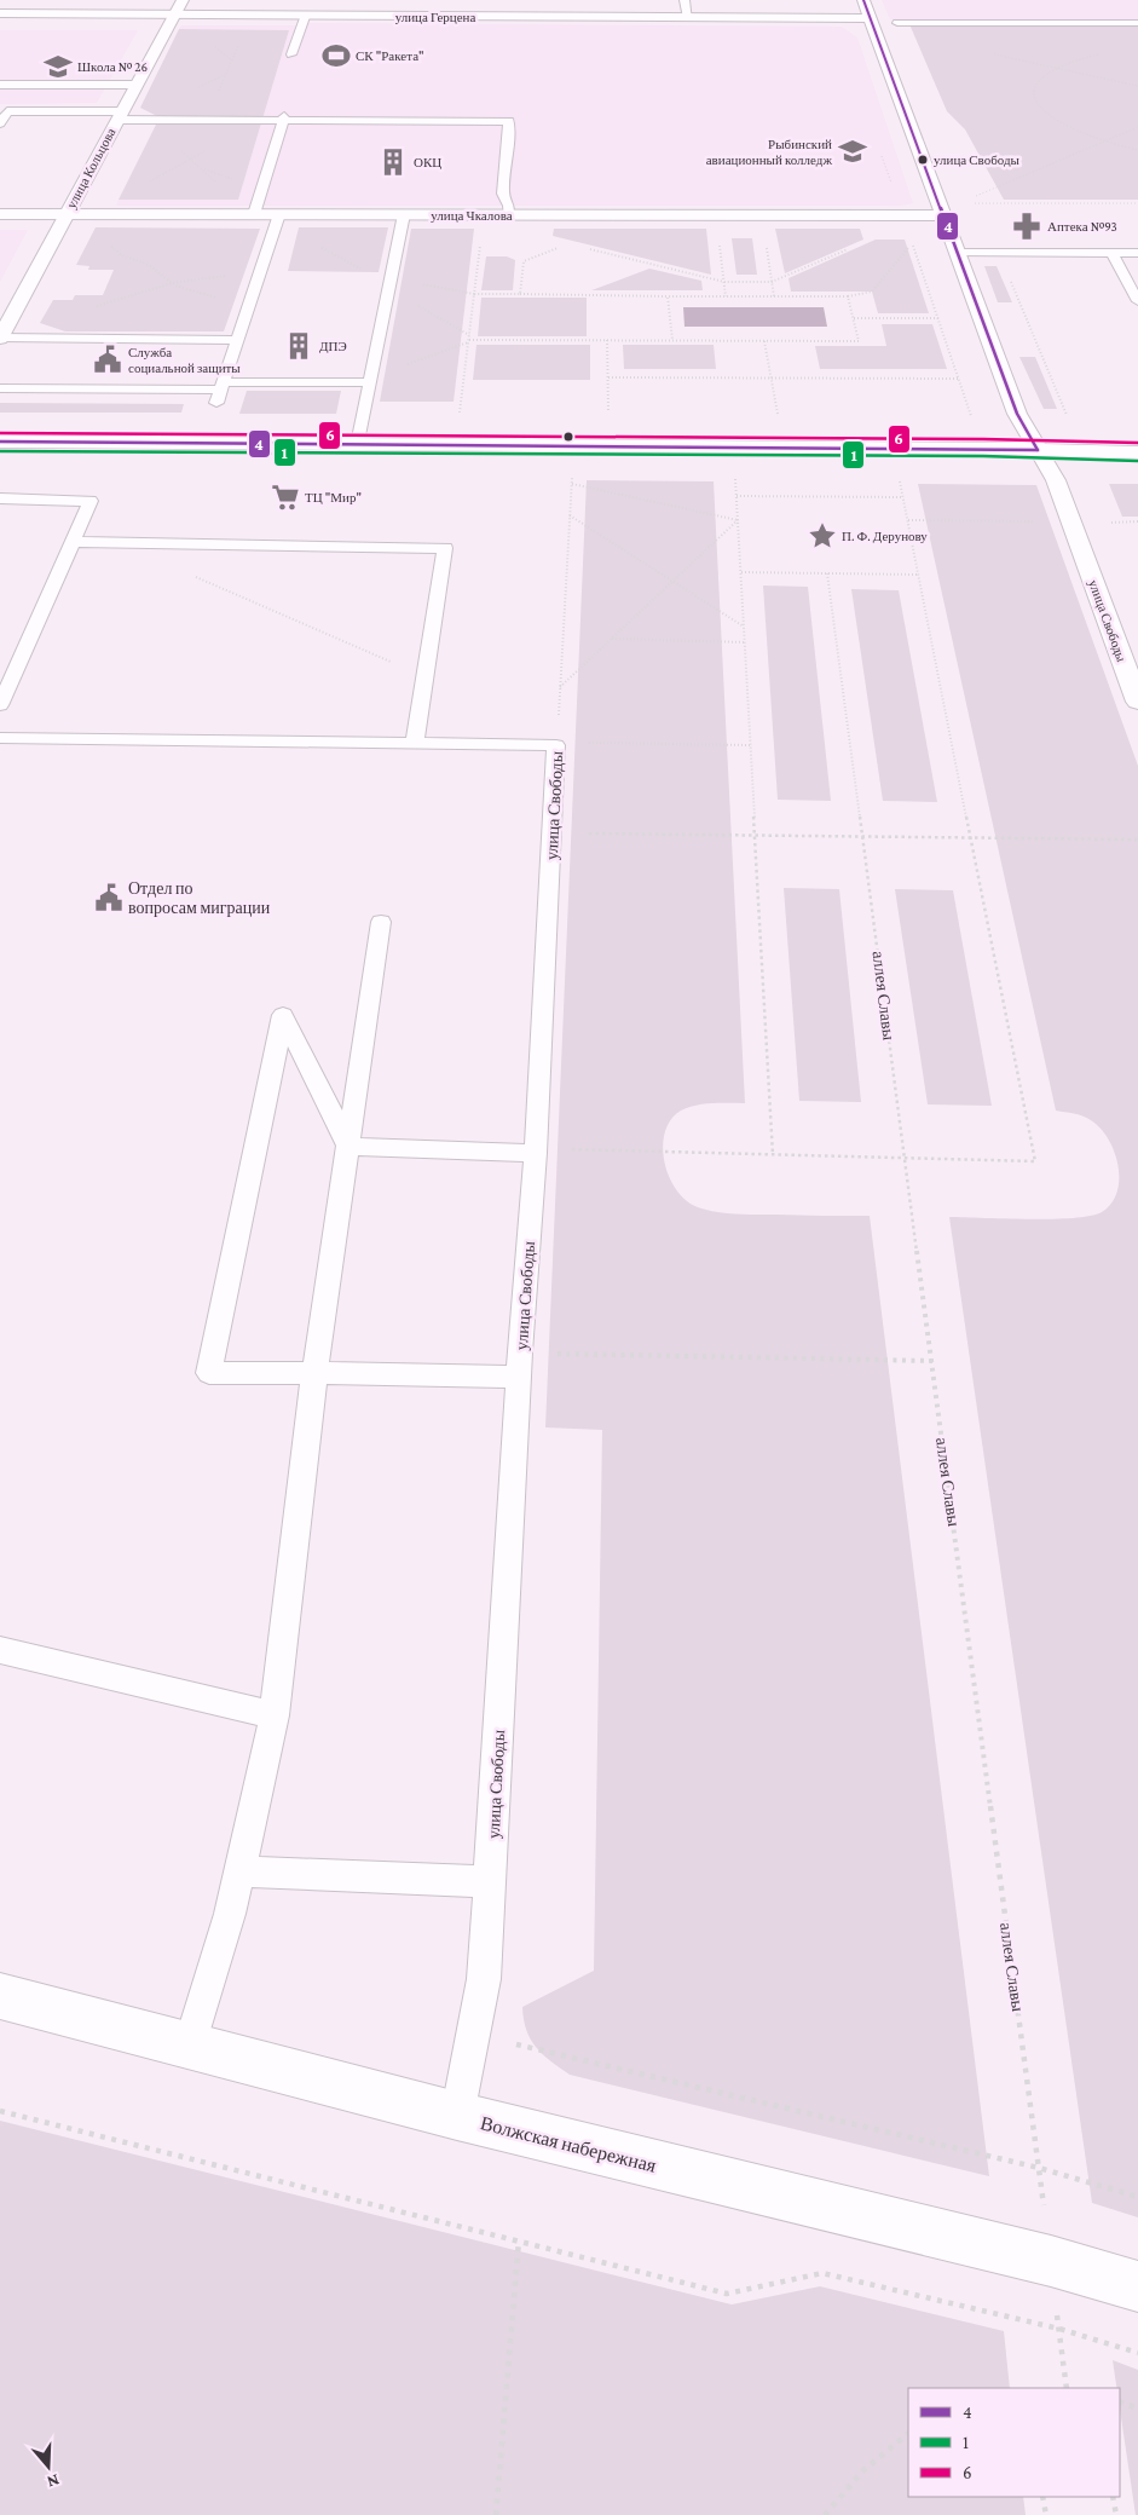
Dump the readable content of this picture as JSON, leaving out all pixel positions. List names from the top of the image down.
{
  "streets": {
    "street": [
      "улица Герцена",
      "улица Кольцова",
      "улица Чкалова",
      "улица Свободы",
      "Волжская набережная"
    ],
    "path": ["аллея Славы"]
  },
  "crossings": [
    ["улица Герцена", "улица Кольцова"],
    ["улица Герцена", "улица Свободы"],
    ["улица Кольцова", "улица Чкалова"],
    ["улица Чкалова", "улица Свободы"],
    ["улица Свободы", "Волжская набережная"],
    ["аллея Славы", "Волжская набережная"]
  ],
  "places": {
    "sports": ["СК \"Ракета\""],
    "school or university": ["Школа № 26", "Рыбинский авиационный колледж"],
    "other": ["улица Свободы"],
    "building": ["ОКЦ", "ДПЭ"],
    "pharmacy": ["Аптека №93"],
    "public building": ["Служба социальной защиты", "Отдел по вопросам миграции"],
    "supermarket": ["ТЦ \"Мир\""],
    "place": ["П. Ф. Дерунову"]
  },
  "lines": ["transit line 4", "transit line 6", "transit line 1"],
  "legend": ["4", "1", "6"],
  "north": "bottom"
}
